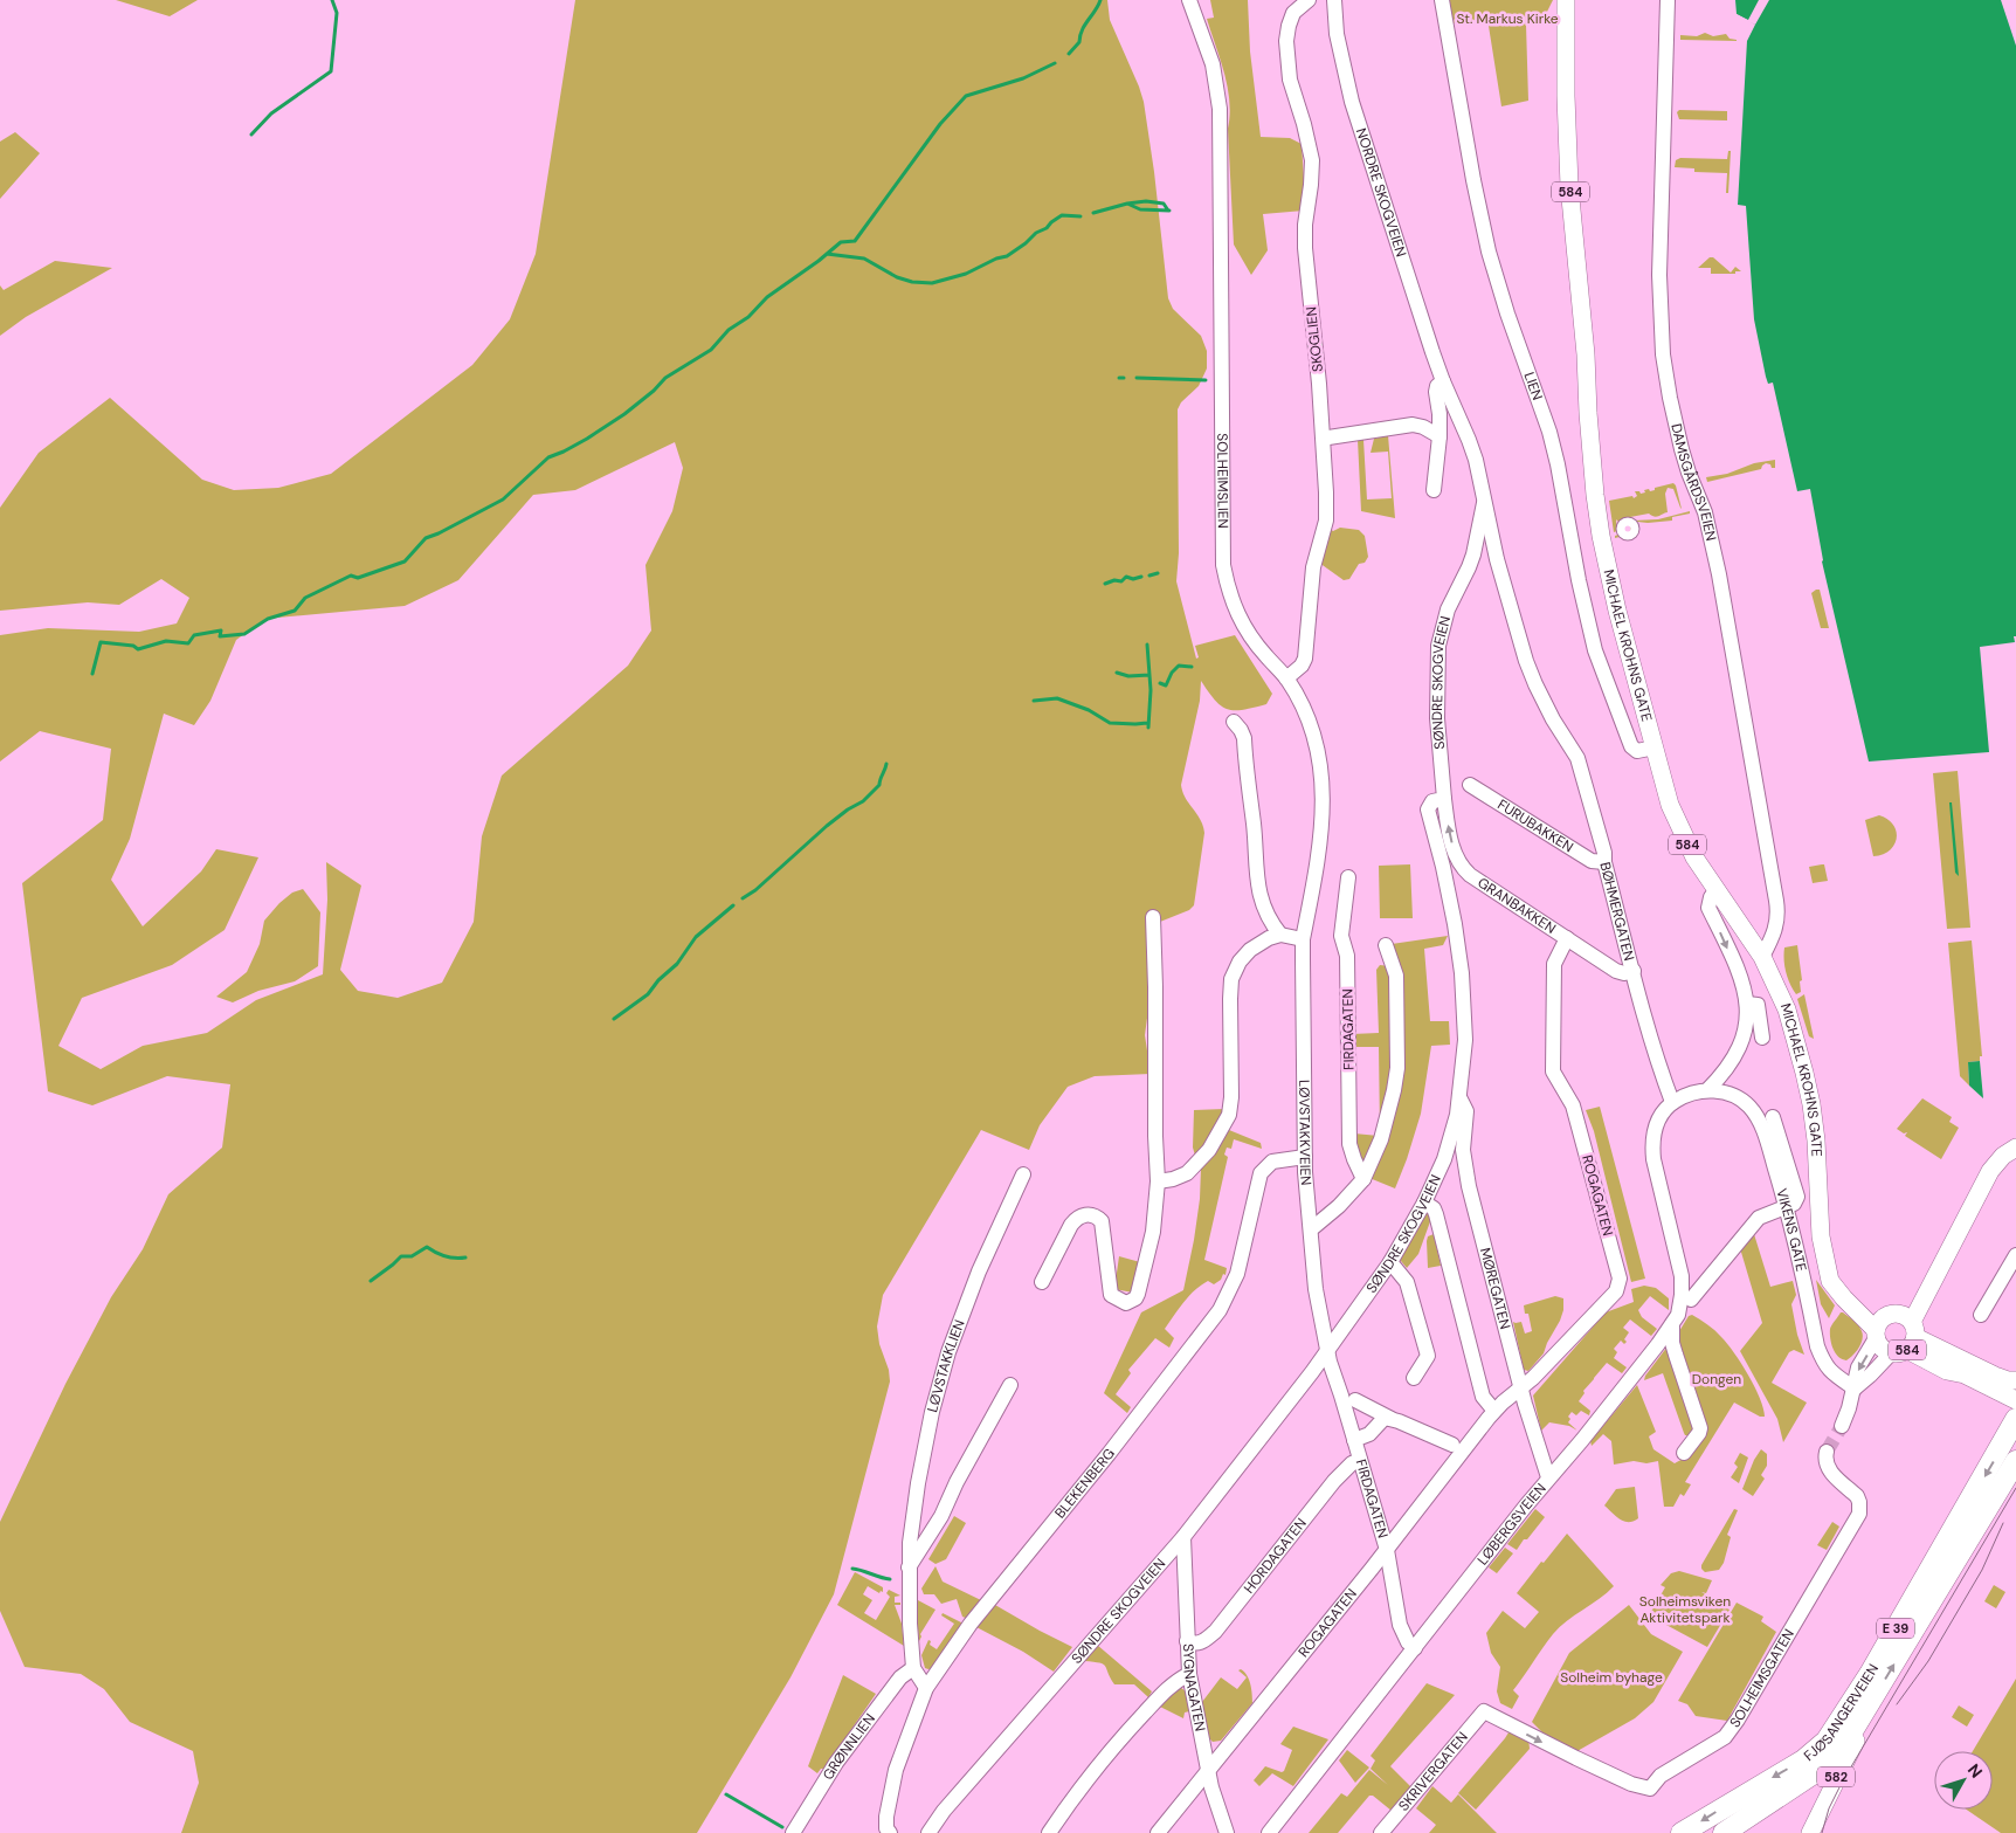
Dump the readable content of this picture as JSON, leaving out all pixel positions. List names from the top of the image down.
{
  "streets": {
    "highway": ["E 39", "FJØSANGERVEIEN"],
    "main road": ["584", "MICHAEL KROHNS GATE", "582"],
    "street": [
      "NORDRE SKOGVEIEN",
      "SKOGLIEN",
      "LIEN",
      "SOLHEIMSLIEN",
      "DAMSGÅRDSVEIEN",
      "SØNDRE SKOGVEIEN",
      "FURUBAKKEN",
      "GRANBAKKEN",
      "BØHMERGATEN",
      "FIRDAGATEN",
      "LØVSTAKKVEIEN",
      "ROGAGATEN",
      "VIKENS GATE",
      "MØREGATEN",
      "LØVSTAKKLIEN",
      "BLEKENBERG",
      "LØBERGSVEIEN",
      "HORDAGATEN",
      "SOLHEIMSGATEN",
      "SYGNAGATEN",
      "GRØNNLIEN",
      "SKRIVERGATEN"
    ]
  },
  "crossings": [
    ["NORDRE SKOGVEIEN", "SØNDRE SKOGVEIEN"],
    ["NORDRE SKOGVEIEN", "BØHMERGATEN"],
    ["584", "MICHAEL KROHNS GATE"],
    ["584", "FJØSANGERVEIEN"],
    ["SKOGLIEN", "SOLHEIMSLIEN"],
    ["LIEN", "MICHAEL KROHNS GATE"],
    ["SOLHEIMSLIEN", "LØVSTAKKVEIEN"],
    ["DAMSGÅRDSVEIEN", "MICHAEL KROHNS GATE"],
    ["SØNDRE SKOGVEIEN", "GRANBAKKEN"],
    ["SØNDRE SKOGVEIEN", "BØHMERGATEN"],
    ["SØNDRE SKOGVEIEN", "FIRDAGATEN"],
    ["SØNDRE SKOGVEIEN", "LØVSTAKKVEIEN"],
    ["SØNDRE SKOGVEIEN", "MØREGATEN"],
    ["SØNDRE SKOGVEIEN", "SYGNAGATEN"],
    ["FURUBAKKEN", "BØHMERGATEN"],
    ["GRANBAKKEN", "BØHMERGATEN"],
    ["GRANBAKKEN", "ROGAGATEN"],
    ["FIRDAGATEN", "LØVSTAKKVEIEN"],
    ["FIRDAGATEN", "ROGAGATEN"],
    ["FIRDAGATEN", "LØBERGSVEIEN"],
    ["FIRDAGATEN", "HORDAGATEN"],
    ["LØVSTAKKVEIEN", "BLEKENBERG"],
    ["ROGAGATEN", "MØREGATEN"],
    ["ROGAGATEN", "SYGNAGATEN"],
    ["MØREGATEN", "LØBERGSVEIEN"],
    ["LØVSTAKKLIEN", "GRØNNLIEN"],
    ["HORDAGATEN", "SYGNAGATEN"],
    ["SOLHEIMSGATEN", "SKRIVERGATEN"],
    ["FJØSANGERVEIEN", "582"]
  ],
  "one_way": ["GRANBAKKEN"],
  "parks": [
    "St. Markus Kirke",
    "Dongen",
    "Solheimsviken Aktivitetspark",
    "Solheim byhage"
  ],
  "north": "top right"
}
